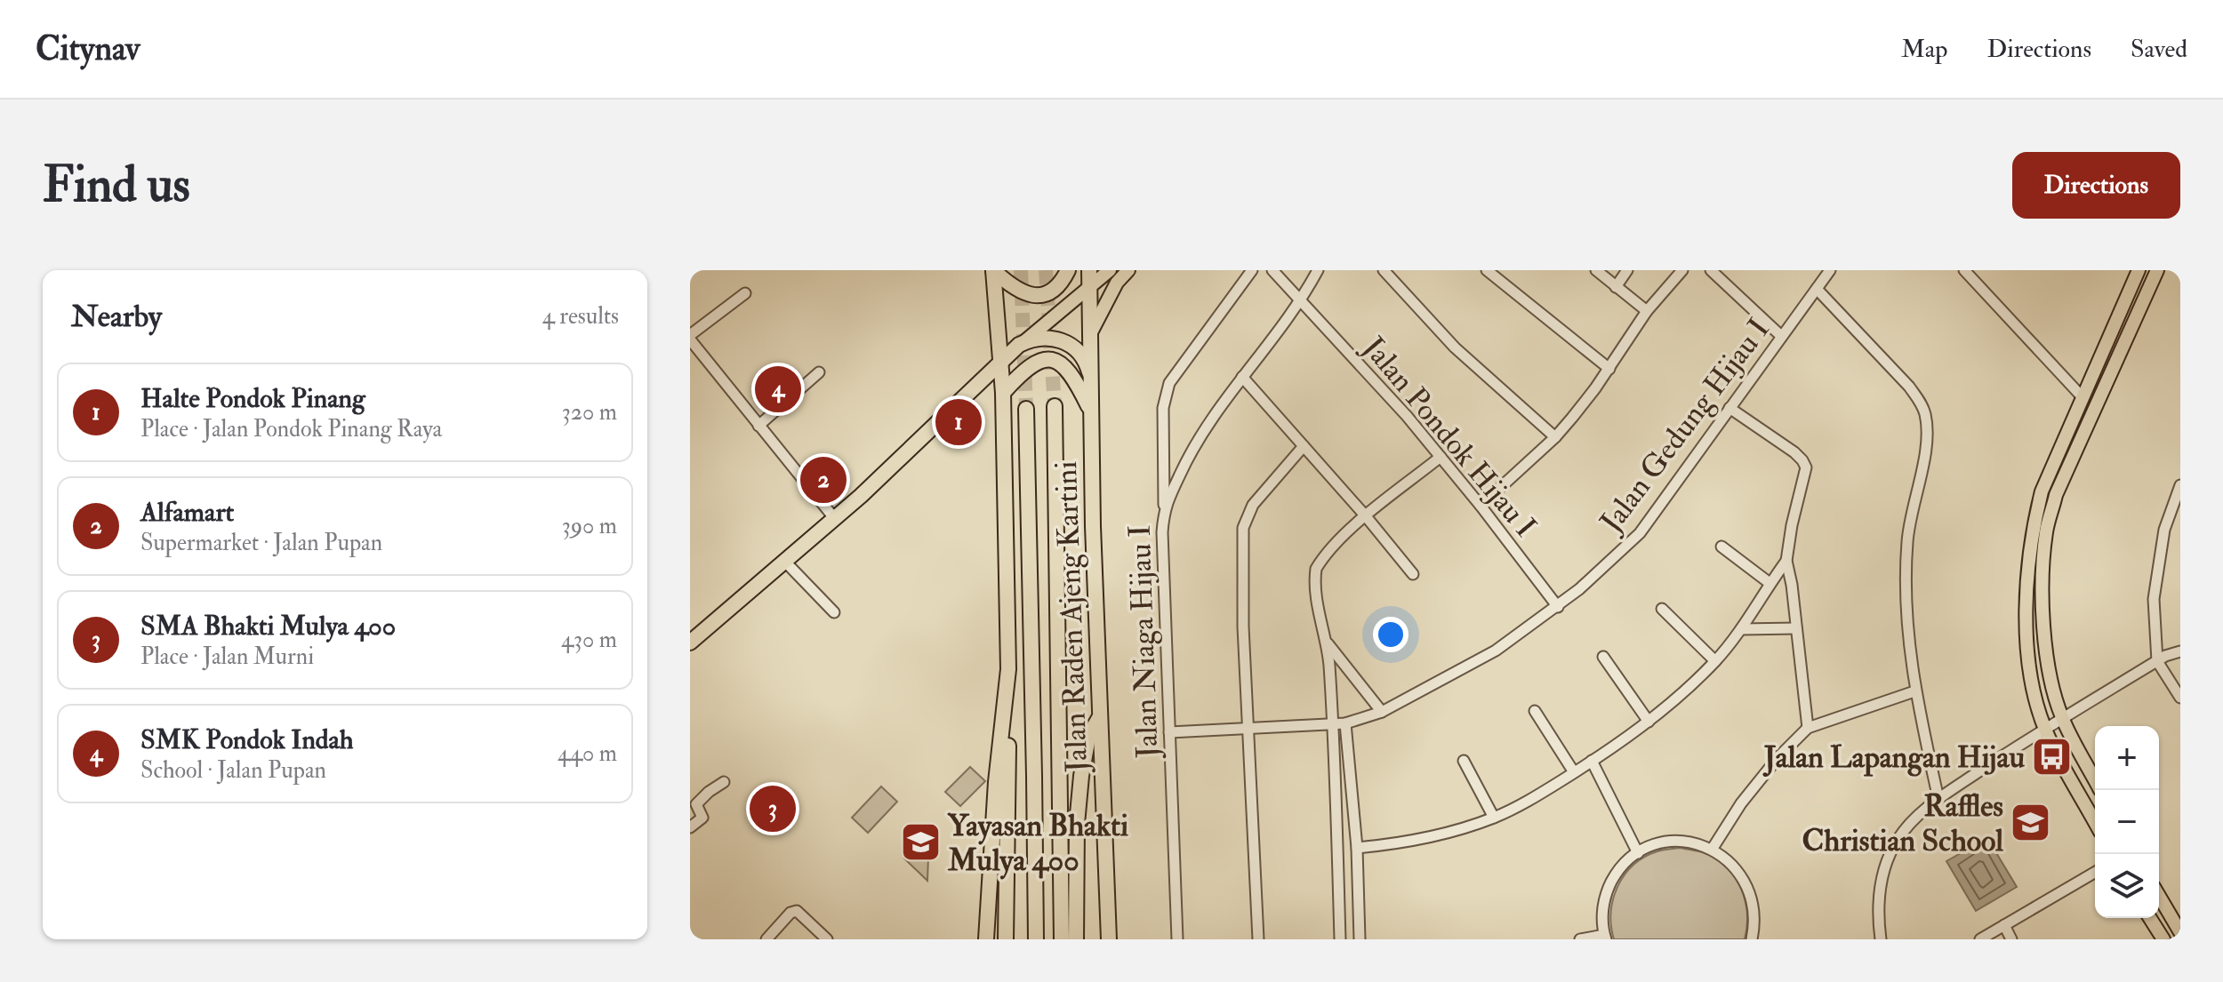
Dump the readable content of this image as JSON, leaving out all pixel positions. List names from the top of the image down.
{
  "streets": {
    "highway": ["Jalan Raden Ajeng Kartini"],
    "street": ["Jalan Gedung Hijau I", "Jalan Pondok Hijau I", "Jalan Niaga Hijau I"]
  },
  "crossings": [
    ["Jalan Gedung Hijau I", "Jalan Pondok Hijau I"],
    ["Jalan Gedung Hijau I", "Jalan Niaga Hijau I"],
    ["Jalan Pondok Hijau I", "Jalan Niaga Hijau I"]
  ],
  "places": {
    "bus stop": ["Jalan Lapangan Hijau"],
    "school or university": ["Raffles Christian School", "Yayasan Bhakti Mulya 400"]
  },
  "page": {
    "header": "Citynav",
    "nav": ["Map", "Directions", "Saved"],
    "buttons": "Directions",
    "title": "Find us",
    "heading": ["Nearby", "4 results"],
    "list": [
      {
        "mark": "1",
        "name": "Halte Pondok Pinang",
        "note": "Place · Jalan Pondok Pinang Raya",
        "value": "320 m"
      },
      {
        "mark": "2",
        "name": "Alfamart",
        "note": "Supermarket · Jalan Pupan",
        "value": "390 m"
      },
      {
        "mark": "3",
        "name": "SMA Bhakti Mulya 400",
        "note": "Place · Jalan Murni",
        "value": "430 m"
      },
      {
        "mark": "4",
        "name": "SMK Pondok Indah",
        "note": "School · Jalan Pupan",
        "value": "440 m"
      }
    ],
    "pins": [
      "4",
      "1",
      "2",
      "3"
    ],
    "map_buttons": ["+", "−"]
  }
}
